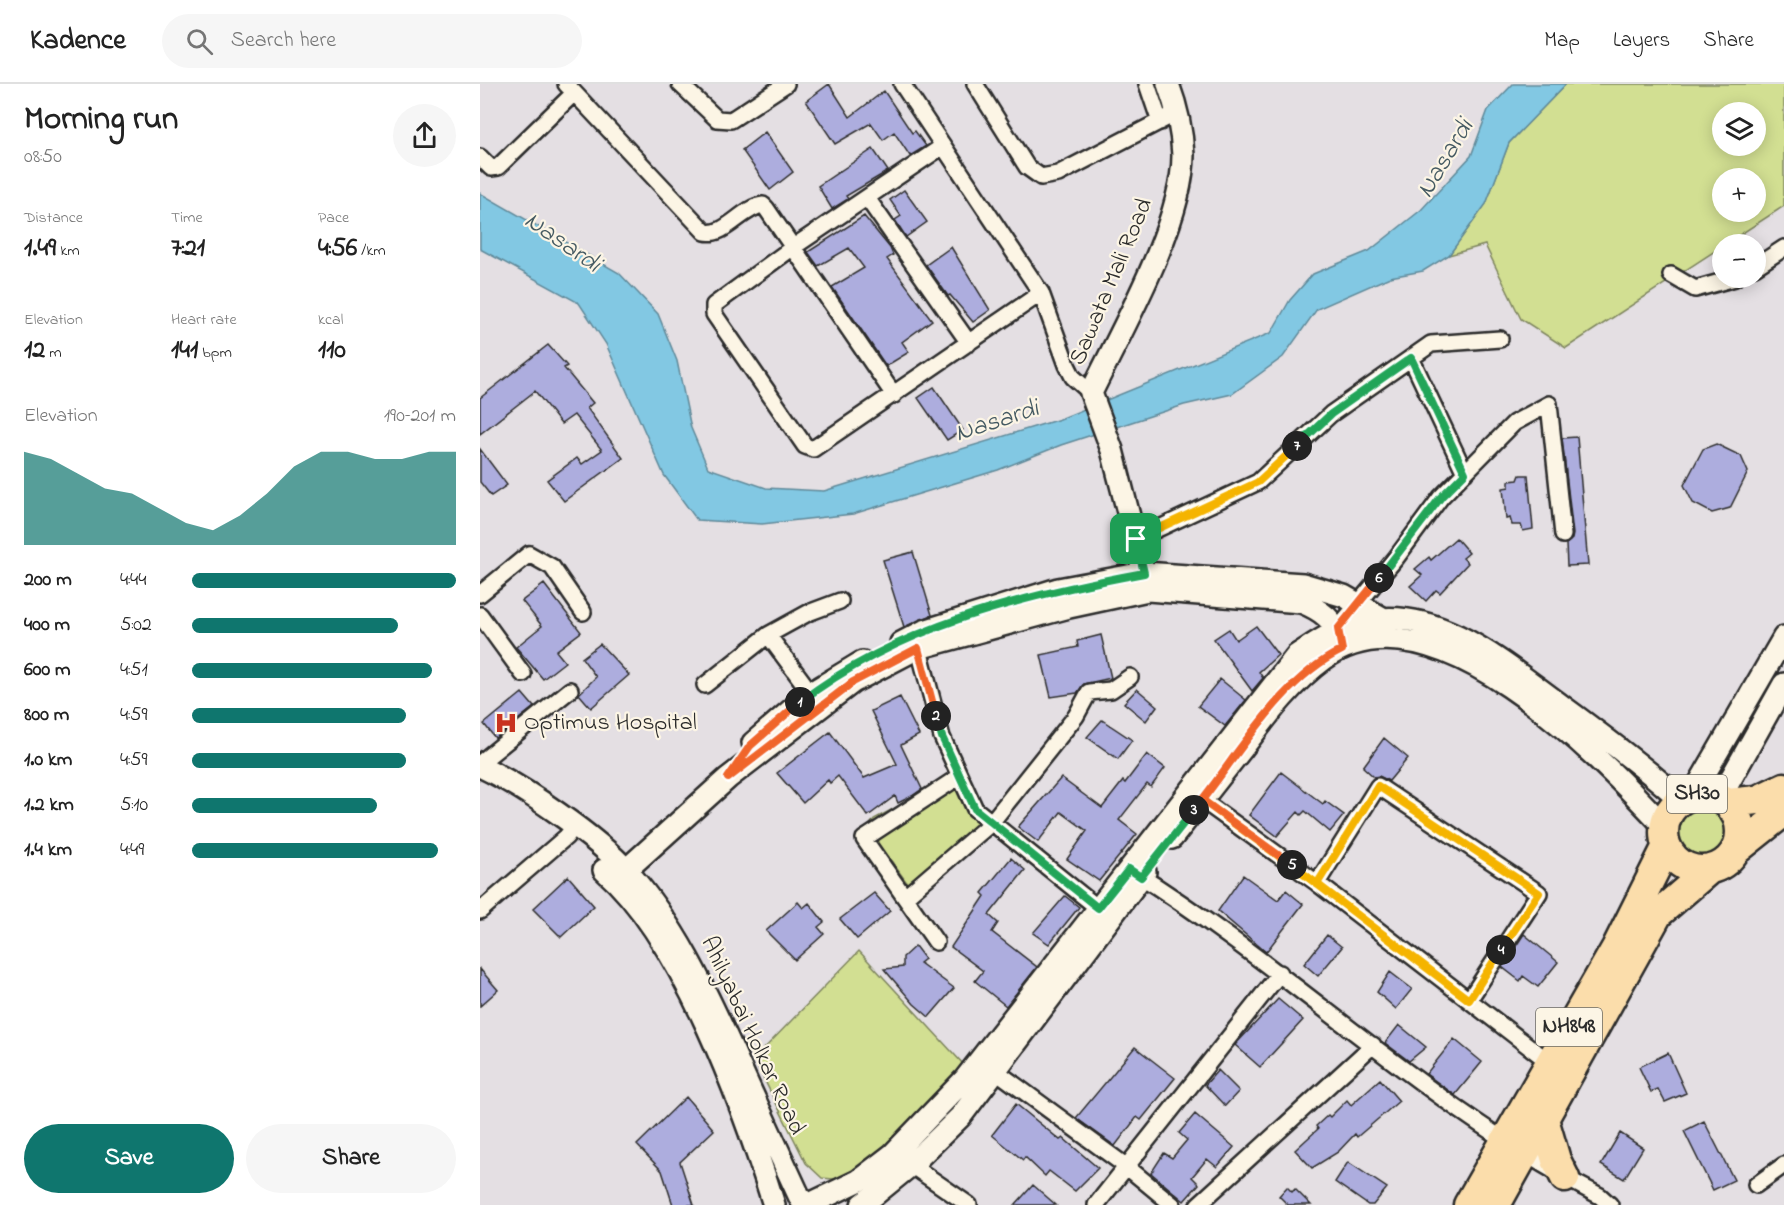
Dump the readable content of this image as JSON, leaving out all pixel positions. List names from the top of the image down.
{
  "streets": {
    "highway": ["SH30", "NH848"],
    "main road": ["Sawata Mali Road", "Ahilyabai Holkar Road"]
  },
  "crossings": [
    ["SH30", "NH848"]
  ],
  "water": ["Nasardi"],
  "places": {
    "hospital": ["Optimus Hospital"]
  },
  "page": {
    "header": "Kadence",
    "search": "Search here",
    "nav": ["Map", "Layers", "Share"],
    "heading": ["Morning run", "08:50"],
    "map_buttons": ["+", "−"],
    "stats": [
      ["Distance", "1.49 km"],
      ["Time", "7:21"],
      ["Pace", "4:56 /km"],
      ["Elevation", "12 m"],
      ["Heart rate", "141 bpm"],
      ["kcal", "110"]
    ],
    "chart": ["Elevation", "190–201 m"],
    "pins": [
      "7",
      "6",
      "1",
      "2",
      "3",
      "5",
      "4"
    ],
    "list": [
      {
        "name": "200 m",
        "note": "4:44"
      },
      {
        "name": "400 m",
        "note": "5:02"
      },
      {
        "name": "600 m",
        "note": "4:51"
      },
      {
        "name": "800 m",
        "note": "4:59"
      },
      {
        "name": "1.0 km",
        "note": "4:59"
      },
      {
        "name": "1.2 km",
        "note": "5:10"
      },
      {
        "name": "1.4 km",
        "note": "4:49"
      }
    ],
    "buttons": ["Save", "Share"]
  }
}
